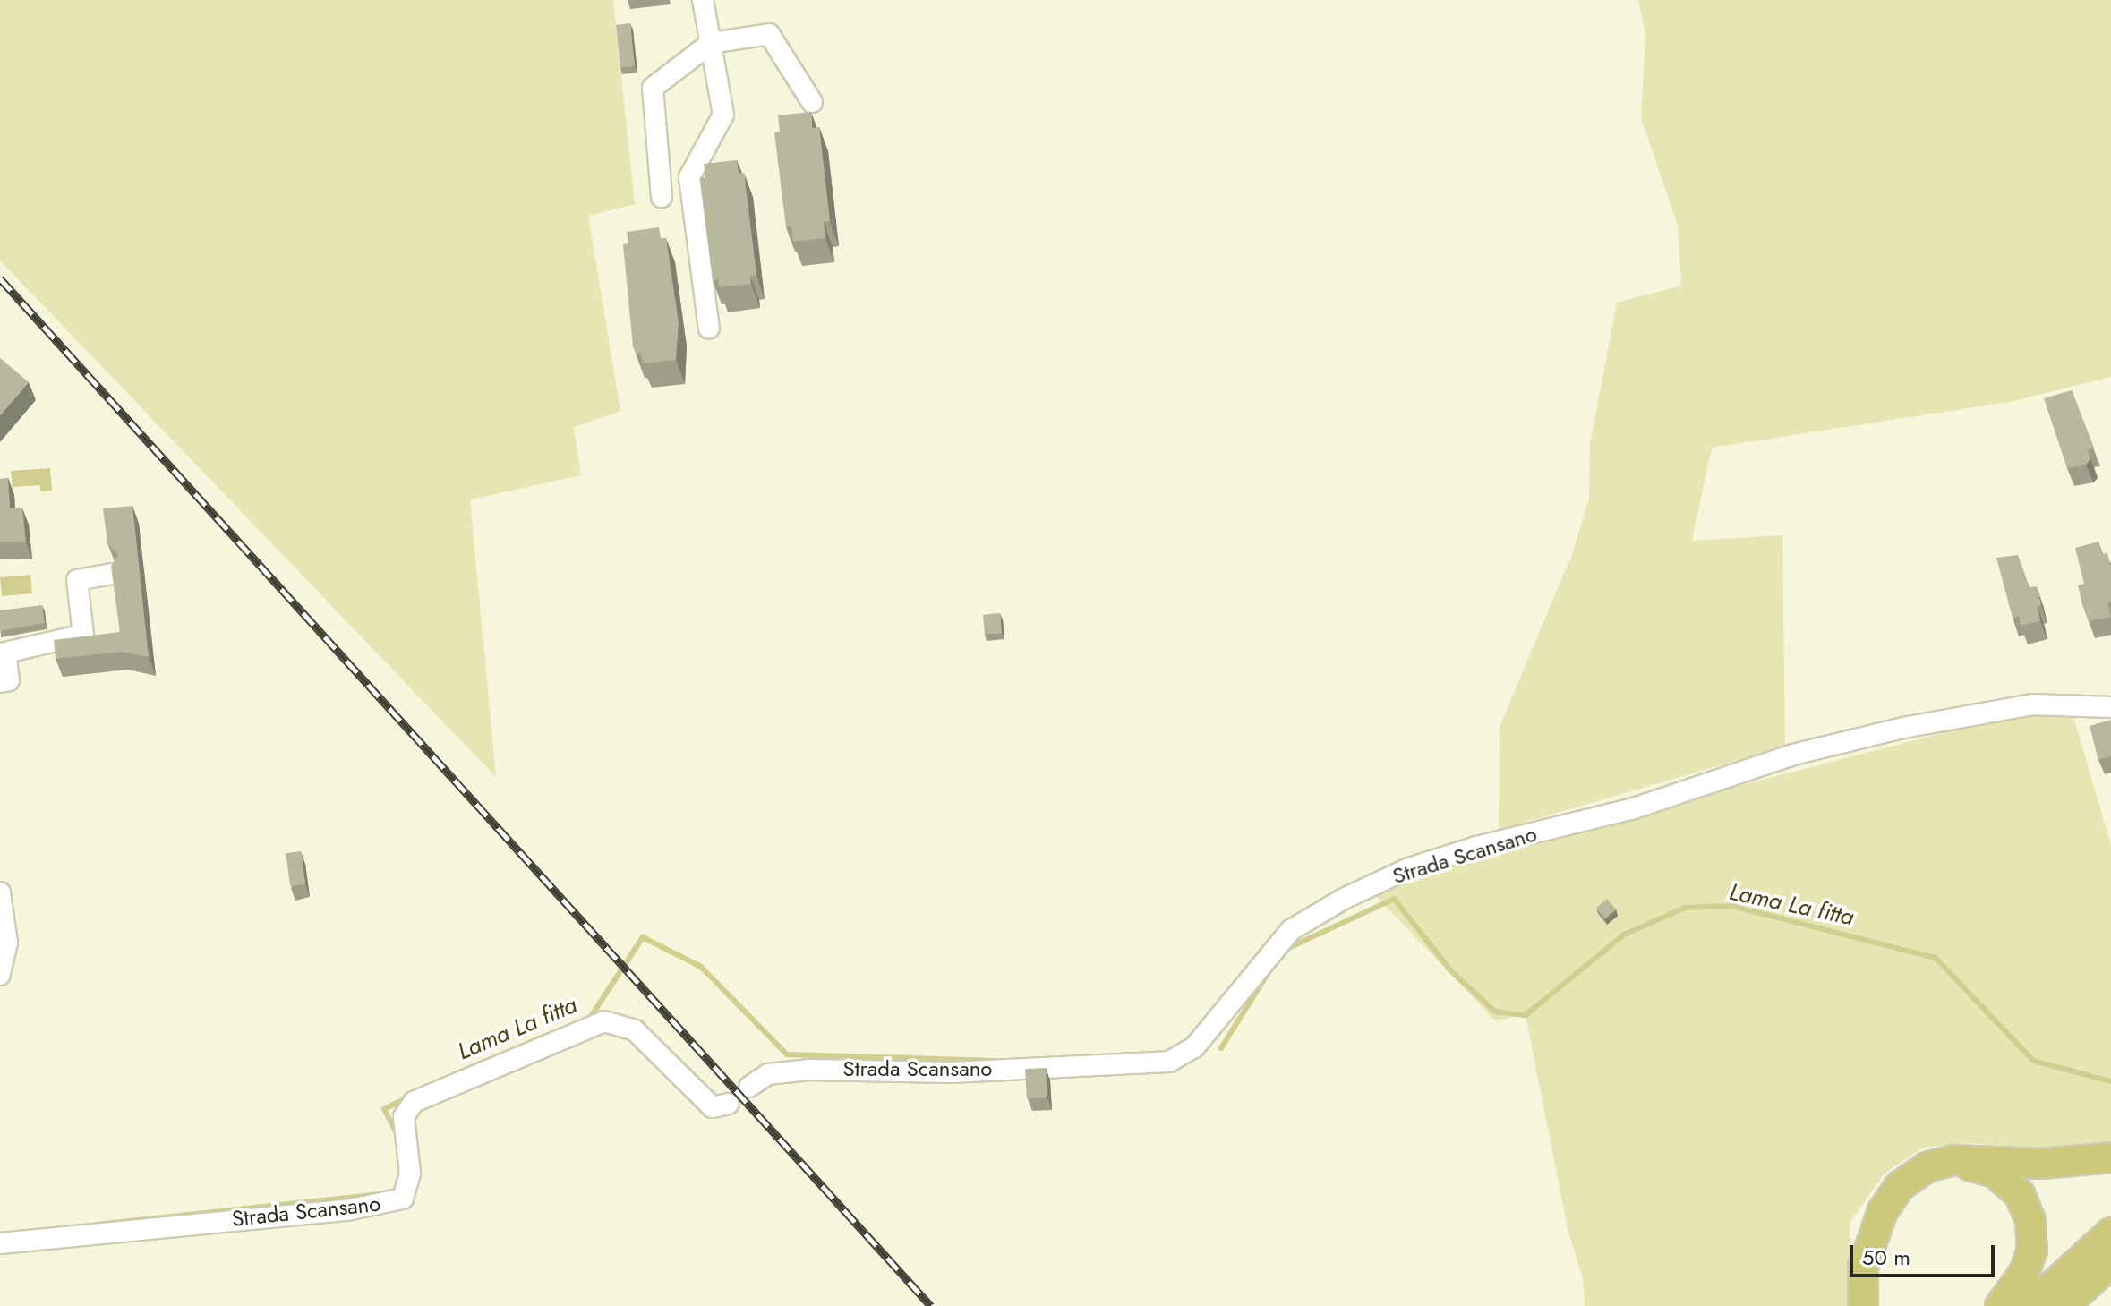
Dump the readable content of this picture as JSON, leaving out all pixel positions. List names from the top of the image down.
{
  "streets": {
    "street": ["Strada Scansano"]
  },
  "water": ["Lama La fitta"],
  "scale_bar": "50 m"
}
